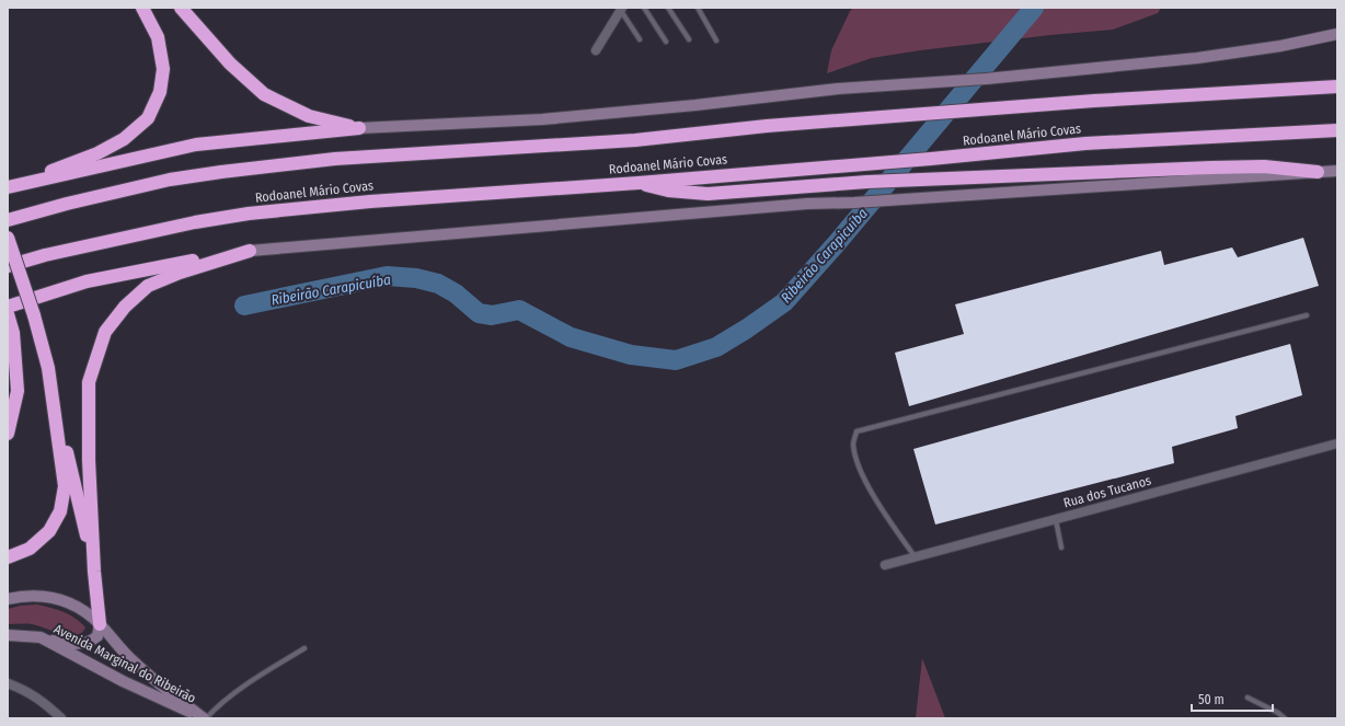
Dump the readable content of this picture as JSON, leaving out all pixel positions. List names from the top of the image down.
{
  "streets": {
    "highway": ["Rodoanel Mário Covas"],
    "main road": ["Avenida Marginal do Ribeirão"],
    "street": ["Rua dos Tucanos"]
  },
  "water": ["Ribeirão Carapicuíba"],
  "scale_bar": "50 m"
}
